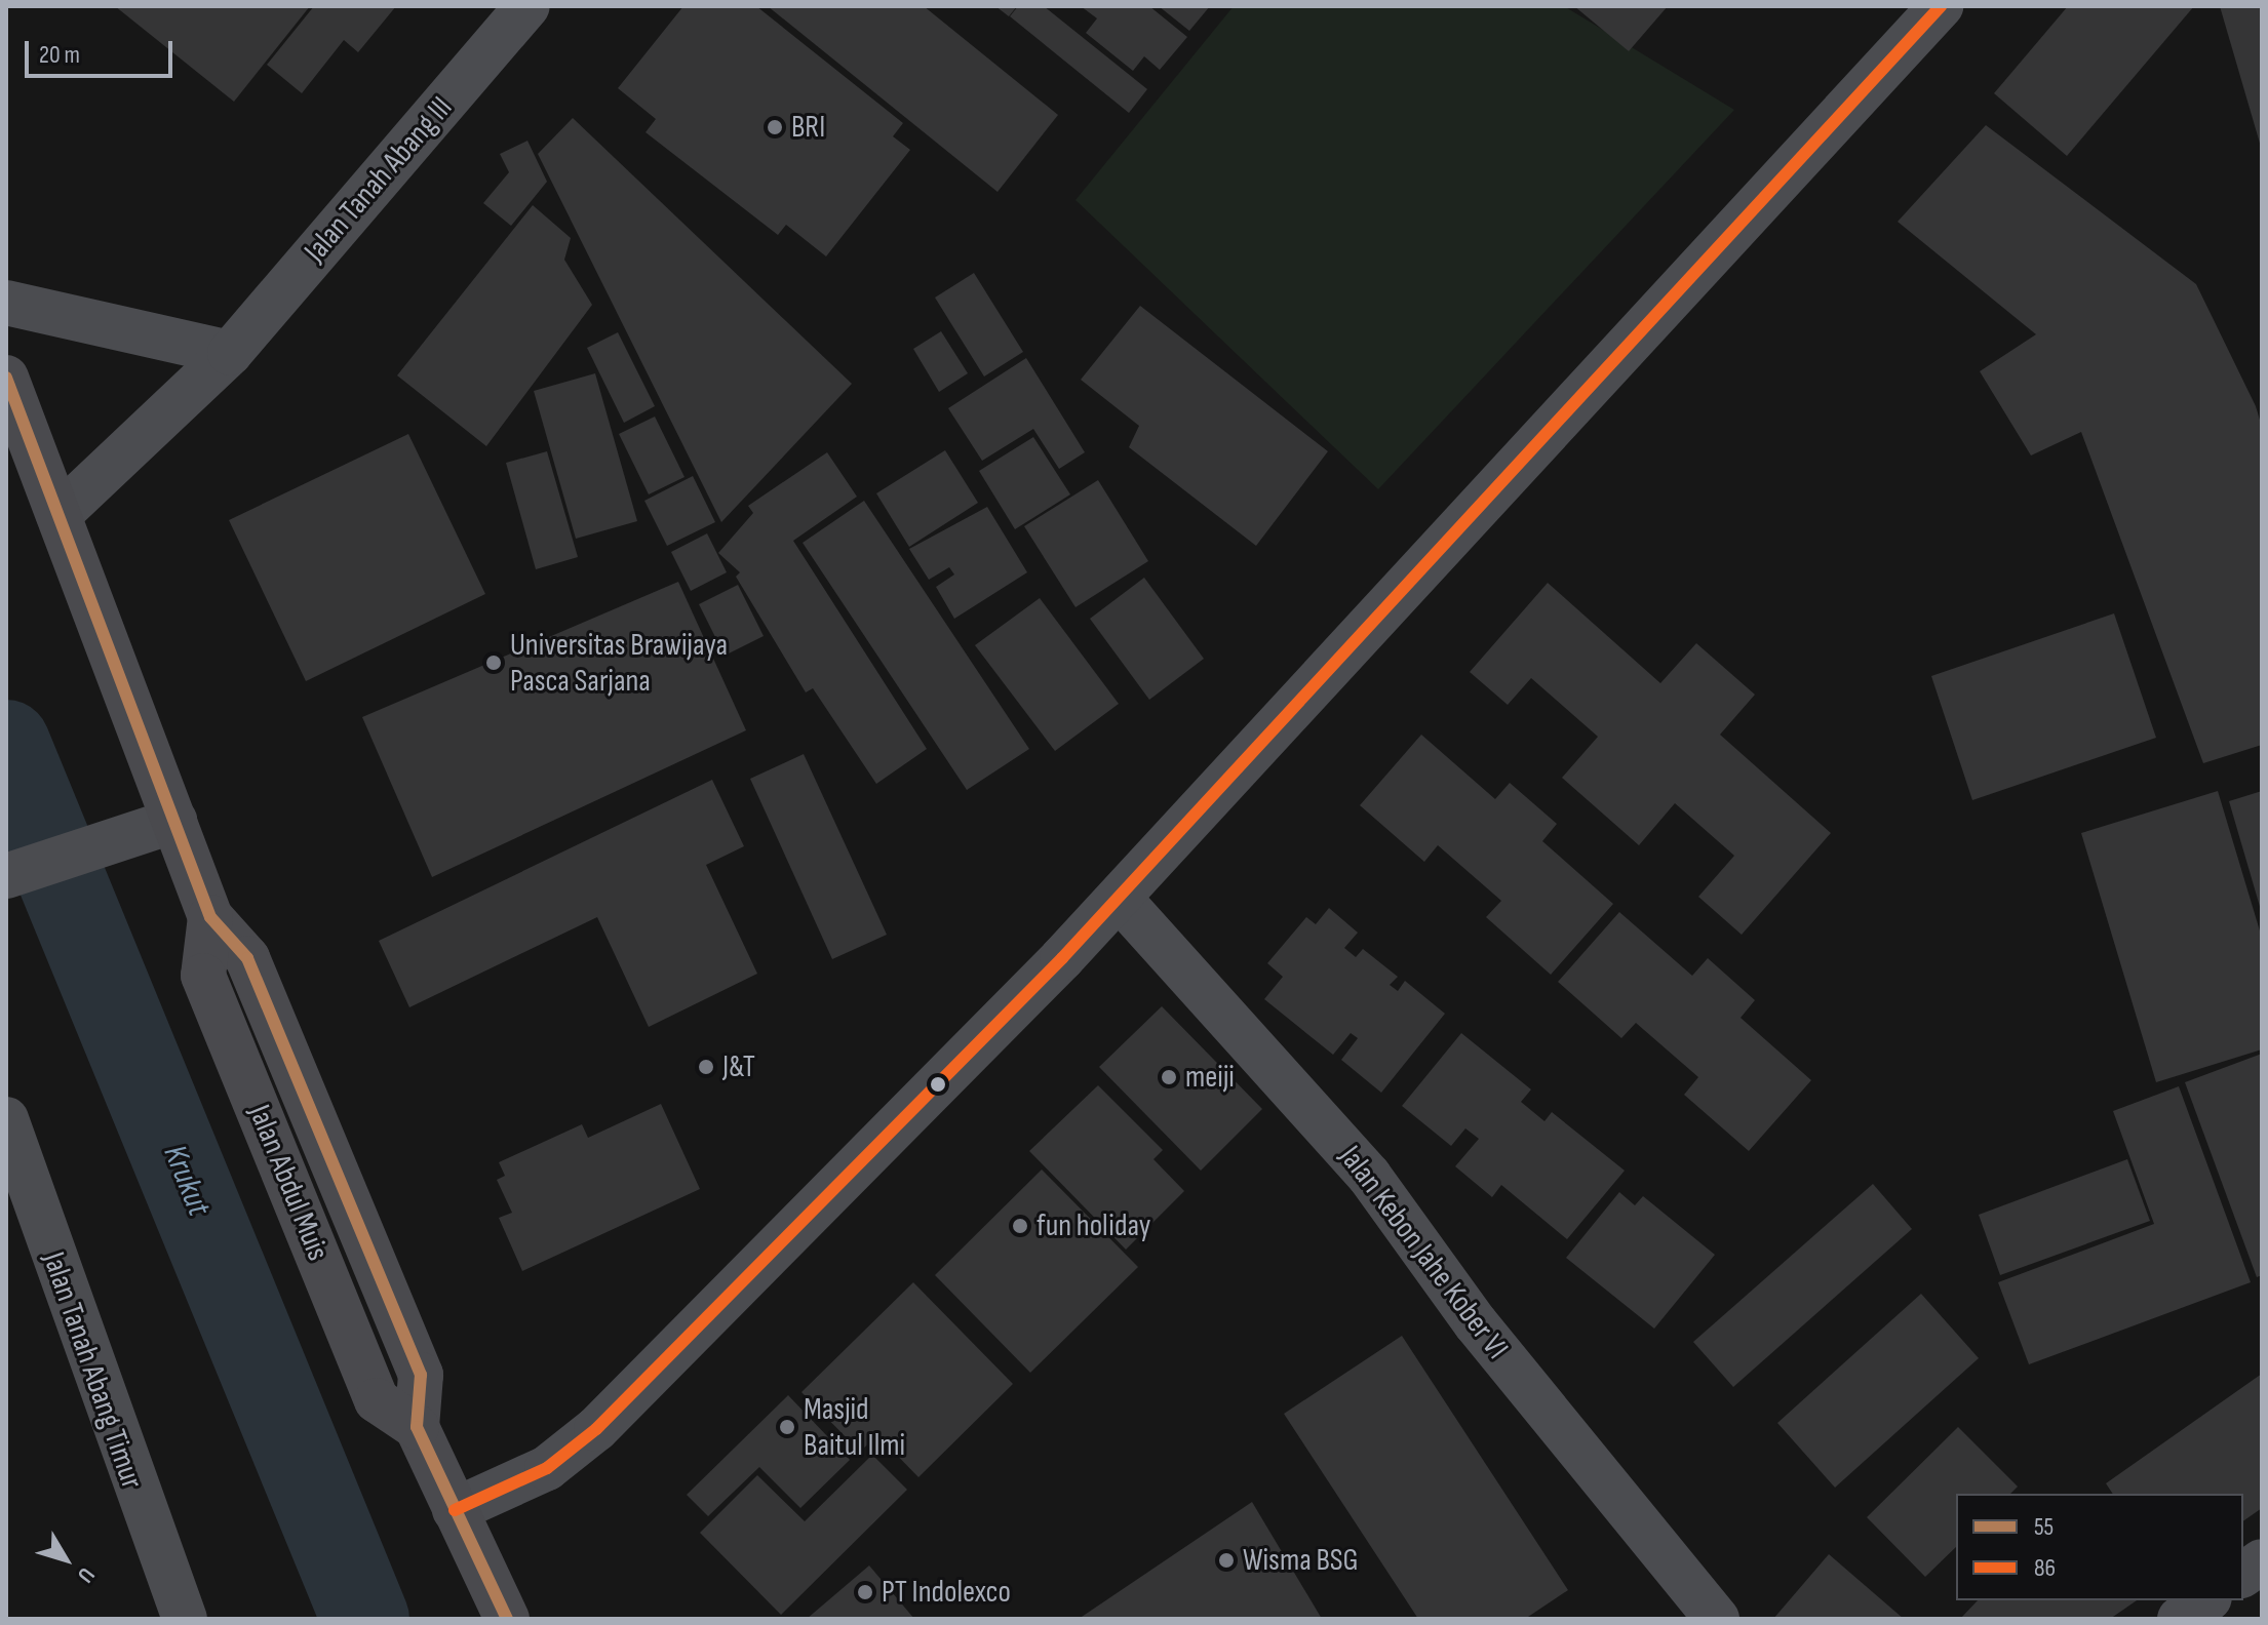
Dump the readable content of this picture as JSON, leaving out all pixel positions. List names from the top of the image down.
{
  "streets": {
    "main road": ["Jalan Abdul Muis"],
    "street": ["Jalan Tanah Abang III", "Jalan Kebon Jahe Kober VI", "Jalan Tanah Abang Timur"]
  },
  "crossings": [
    ["Jalan Tanah Abang III", "Jalan Abdul Muis"]
  ],
  "water": ["Krukut"],
  "places": [
    "BRI",
    "Universitas Brawijaya Pasca Sarjana",
    "J&T",
    "meiji",
    "fun holiday",
    "Masjid Baitul Ilmi",
    "Wisma BSG",
    "PT Indolexco"
  ],
  "lines": ["transit line 86", "transit line 55"],
  "legend": ["55", "86"],
  "scale_bar": "20 m",
  "north": "bottom right"
}
